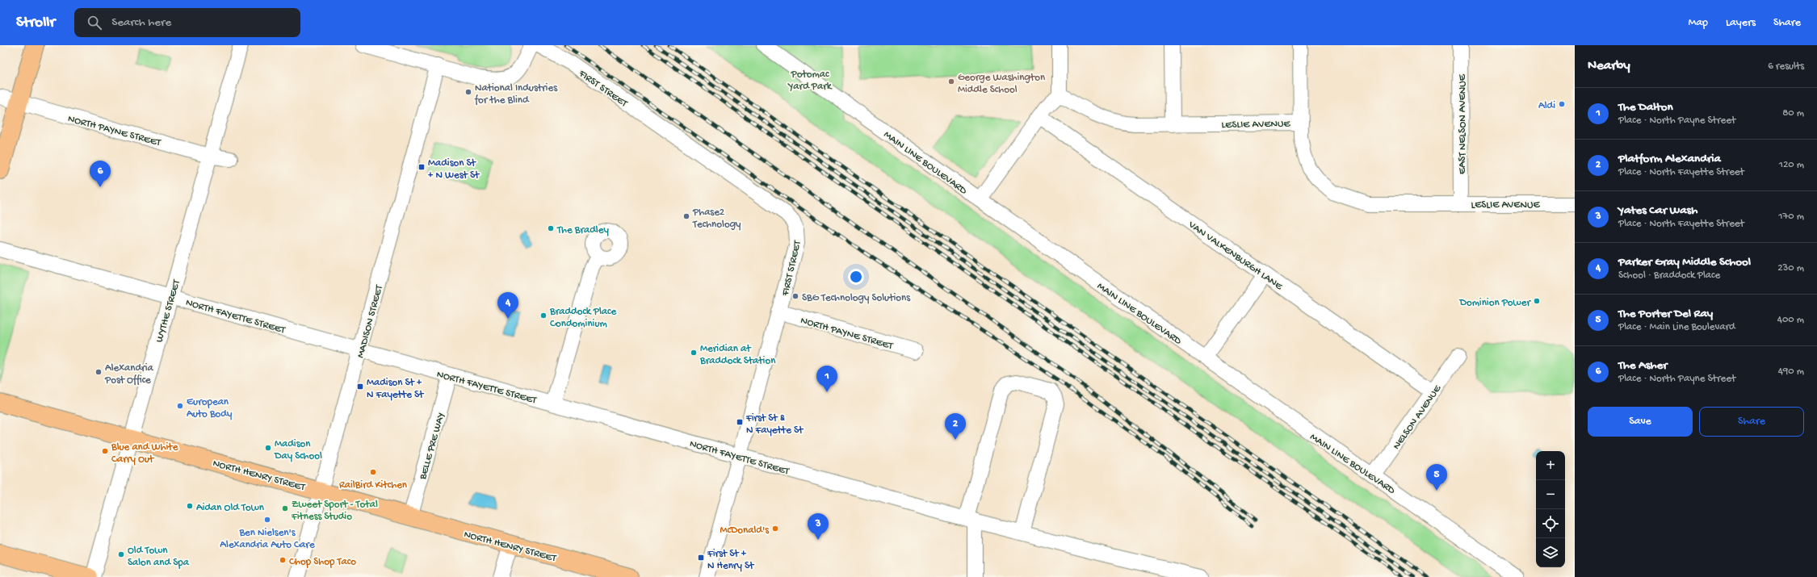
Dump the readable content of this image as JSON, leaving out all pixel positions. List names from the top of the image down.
{
  "streets": {
    "main road": ["NORTH HENRY STREET"],
    "street": [
      "FIRST STREET",
      "LESLIE AVENUE",
      "EAST NELSON AVENUE",
      "NORTH PAYNE STREET",
      "MAIN LINE BOULEVARD",
      "VAN VALKENBURGH LANE",
      "WYTHE STREET",
      "NORTH FAYETTE STREET",
      "MADISON STREET",
      "NELSON AVENUE",
      "BELLE PRE WAY"
    ]
  },
  "crossings": [
    ["FIRST STREET", "NORTH PAYNE STREET"],
    ["FIRST STREET", "NORTH FAYETTE STREET"],
    ["LESLIE AVENUE", "EAST NELSON AVENUE"],
    ["NORTH PAYNE STREET", "WYTHE STREET"],
    ["MAIN LINE BOULEVARD", "NELSON AVENUE"],
    ["VAN VALKENBURGH LANE", "NELSON AVENUE"],
    ["WYTHE STREET", "NORTH FAYETTE STREET"],
    ["WYTHE STREET", "NORTH HENRY STREET"],
    ["NORTH FAYETTE STREET", "MADISON STREET"],
    ["NORTH FAYETTE STREET", "BELLE PRE WAY"],
    ["MADISON STREET", "NORTH HENRY STREET"],
    ["BELLE PRE WAY", "NORTH HENRY STREET"]
  ],
  "parks": ["Potomac Yard Park"],
  "places": {
    "other": [
      "George Washington Middle School",
      "National Industries for the Blind",
      "Aldi",
      "Phase2 Technology",
      "The Bradley",
      "SBG Technology Solutions",
      "Dominion Power",
      "Braddock Place Condominium",
      "Meridian at Braddock Station",
      "Alexandria Post Office",
      "European Auto Body",
      "Madison Day School",
      "Blue and White Carry Out",
      "RailBird Kitchen",
      "Aidan Old Town",
      "Zweet Sport - Total Fitness Studio",
      "Ben Nielsen's Alexandria Auto Care",
      "McDonald's",
      "Old Town Salon and Spa",
      "Chop Shop Taco"
    ],
    "transit": [
      "Madison St + N West St",
      "Madison St + N Fayette St",
      "First St & N Fayette St",
      "First St + N Henry St"
    ]
  },
  "page": {
    "header": "Strollr",
    "search": "Search here",
    "nav": ["Map", "Layers", "Share"],
    "heading": ["Nearby", "6 results"],
    "list": [
      {
        "mark": "1",
        "name": "The Dalton",
        "note": "Place · North Payne Street",
        "value": "80 m"
      },
      {
        "mark": "2",
        "name": "Platform Alexandria",
        "note": "Place · North Fayette Street",
        "value": "120 m"
      },
      {
        "mark": "3",
        "name": "Yates Car Wash",
        "note": "Place · North Fayette Street",
        "value": "170 m"
      },
      {
        "mark": "4",
        "name": "Parker Gray Middle School",
        "note": "School · Braddock Place",
        "value": "230 m"
      },
      {
        "mark": "5",
        "name": "The Porter Del Ray",
        "note": "Place · Main Line Boulevard",
        "value": "400 m"
      },
      {
        "mark": "6",
        "name": "The Asher",
        "note": "Place · North Payne Street",
        "value": "490 m"
      }
    ],
    "pins": [
      "6",
      "4",
      "1",
      "2",
      "5",
      "3"
    ],
    "buttons": ["Save", "Share"],
    "map_buttons": ["+", "−"]
  }
}
